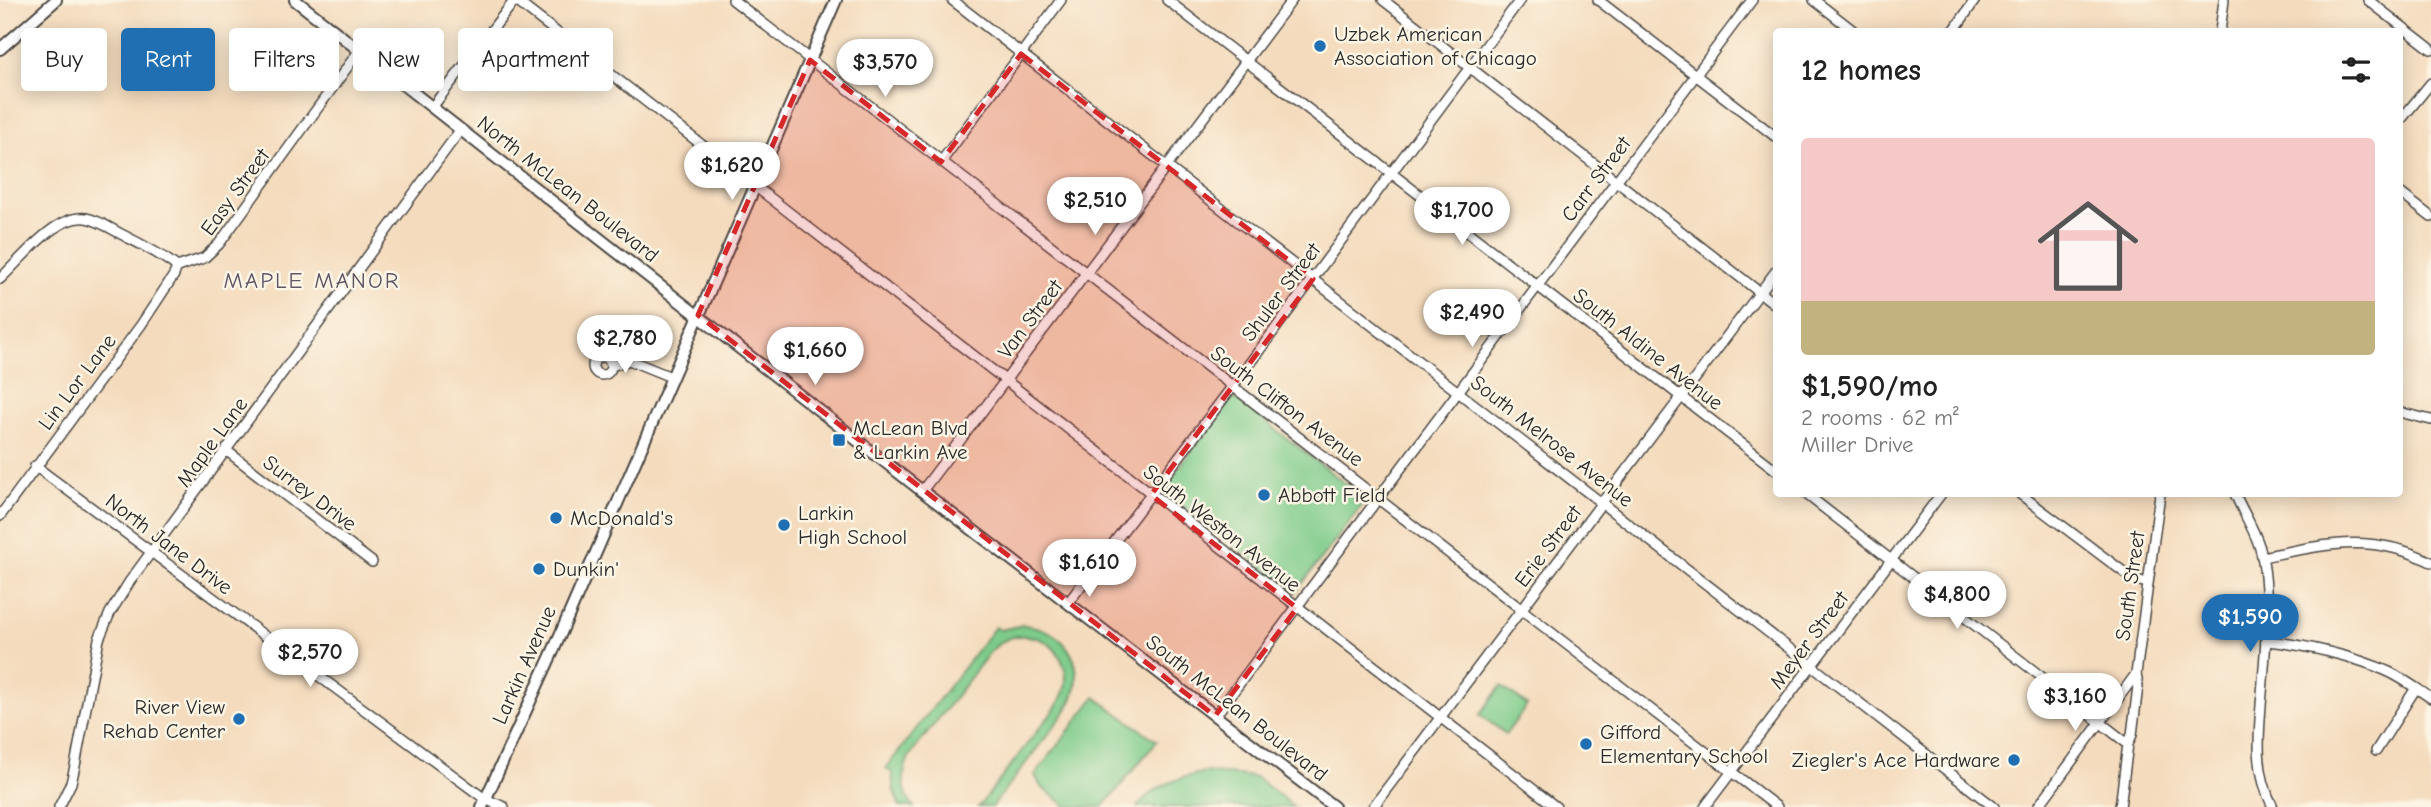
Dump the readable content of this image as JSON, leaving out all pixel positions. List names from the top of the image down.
{
  "streets": {
    "main road": ["North McLean Boulevard", "Larkin Avenue", "South McLean Boulevard"],
    "street": [
      "Carr Street",
      "Easy Street",
      "Shuler Street",
      "Van Street",
      "South Aldine Avenue",
      "Lin Lor Lane",
      "South Clifton Avenue",
      "South Melrose Avenue",
      "Maple Lane",
      "Surrey Drive",
      "South Weston Avenue",
      "North Jane Drive",
      "Erie Street",
      "South Street",
      "Meyer Street"
    ]
  },
  "crossings": [
    ["Carr Street", "South Aldine Avenue"],
    ["Carr Street", "South Clifton Avenue"],
    ["Carr Street", "South Melrose Avenue"],
    ["Carr Street", "South Weston Avenue"],
    ["Carr Street", "South McLean Boulevard"],
    ["North McLean Boulevard", "Maple Lane"],
    ["North McLean Boulevard", "Larkin Avenue"],
    ["North McLean Boulevard", "South McLean Boulevard"],
    ["Easy Street", "Lin Lor Lane"],
    ["Shuler Street", "South Aldine Avenue"],
    ["Shuler Street", "South Clifton Avenue"],
    ["Shuler Street", "South Melrose Avenue"],
    ["Shuler Street", "South Weston Avenue"],
    ["Shuler Street", "South McLean Boulevard"],
    ["Van Street", "South Aldine Avenue"],
    ["Van Street", "South Clifton Avenue"],
    ["Van Street", "South Melrose Avenue"],
    ["Van Street", "South Weston Avenue"],
    ["Van Street", "South McLean Boulevard"],
    ["South Aldine Avenue", "Erie Street"],
    ["Lin Lor Lane", "North Jane Drive"],
    ["South Clifton Avenue", "Erie Street"],
    ["South Clifton Avenue", "Meyer Street"],
    ["South Clifton Avenue", "Larkin Avenue"],
    ["South Melrose Avenue", "Erie Street"],
    ["South Melrose Avenue", "Meyer Street"],
    ["Maple Lane", "Surrey Drive"],
    ["Maple Lane", "North Jane Drive"],
    ["South Weston Avenue", "Erie Street"],
    ["South Weston Avenue", "Larkin Avenue"],
    ["North Jane Drive", "Larkin Avenue"]
  ],
  "districts": ["MAPLE MANOR"],
  "places": {
    "other": [
      "Uzbek American Association of Chicago",
      "Abbott Field",
      "McDonald's",
      "Larkin High School",
      "Dunkin'",
      "River View Rehab Center",
      "Gifford Elementary School",
      "Ziegler's Ace Hardware"
    ],
    "transit": ["McLean Blvd & Larkin Ave"]
  },
  "page": {
    "chip": [
      "Buy",
      "Rent",
      "Filters",
      "New",
      "Apartment"
    ],
    "heading": "12 homes",
    "price": [
      "$3,570",
      "$1,620",
      "$2,510",
      "$1,700",
      "$2,490",
      "$2,780",
      "$1,660",
      "$1,610",
      "$4,800",
      "$1,590",
      "$2,570",
      "$3,160"
    ],
    "list": [
      {
        "name": "$1,590/mo",
        "note": "2 rooms · 62 m² · Miller Drive"
      }
    ]
  }
}
